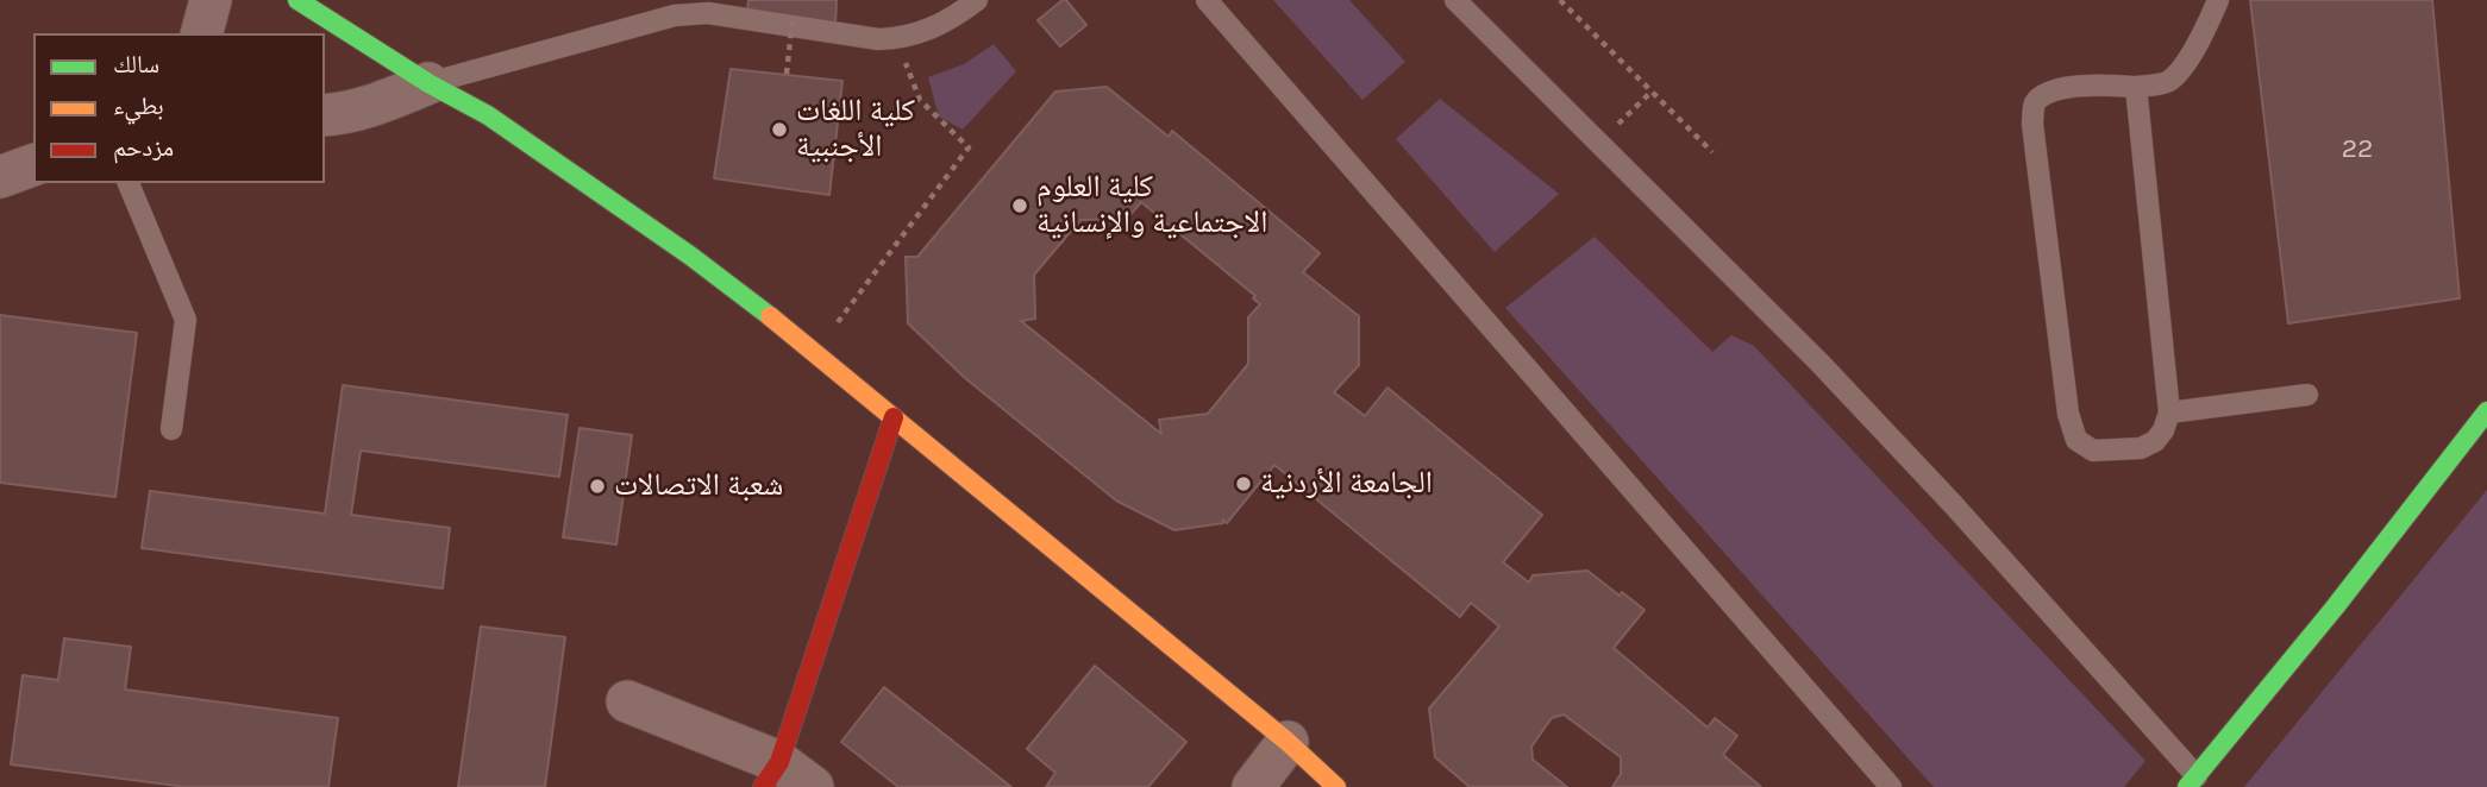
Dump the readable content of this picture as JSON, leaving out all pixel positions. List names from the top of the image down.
{
  "places": [
    "كلية اللغات الأجنبية",
    "كلية العلوم الاجتماعية والإنسانية",
    "الجامعة الأردنية",
    "شعبة الاتصالات"
  ],
  "house_numbers": ["22"],
  "legend": ["سالك", "بطيء", "مزدحم"]
}
